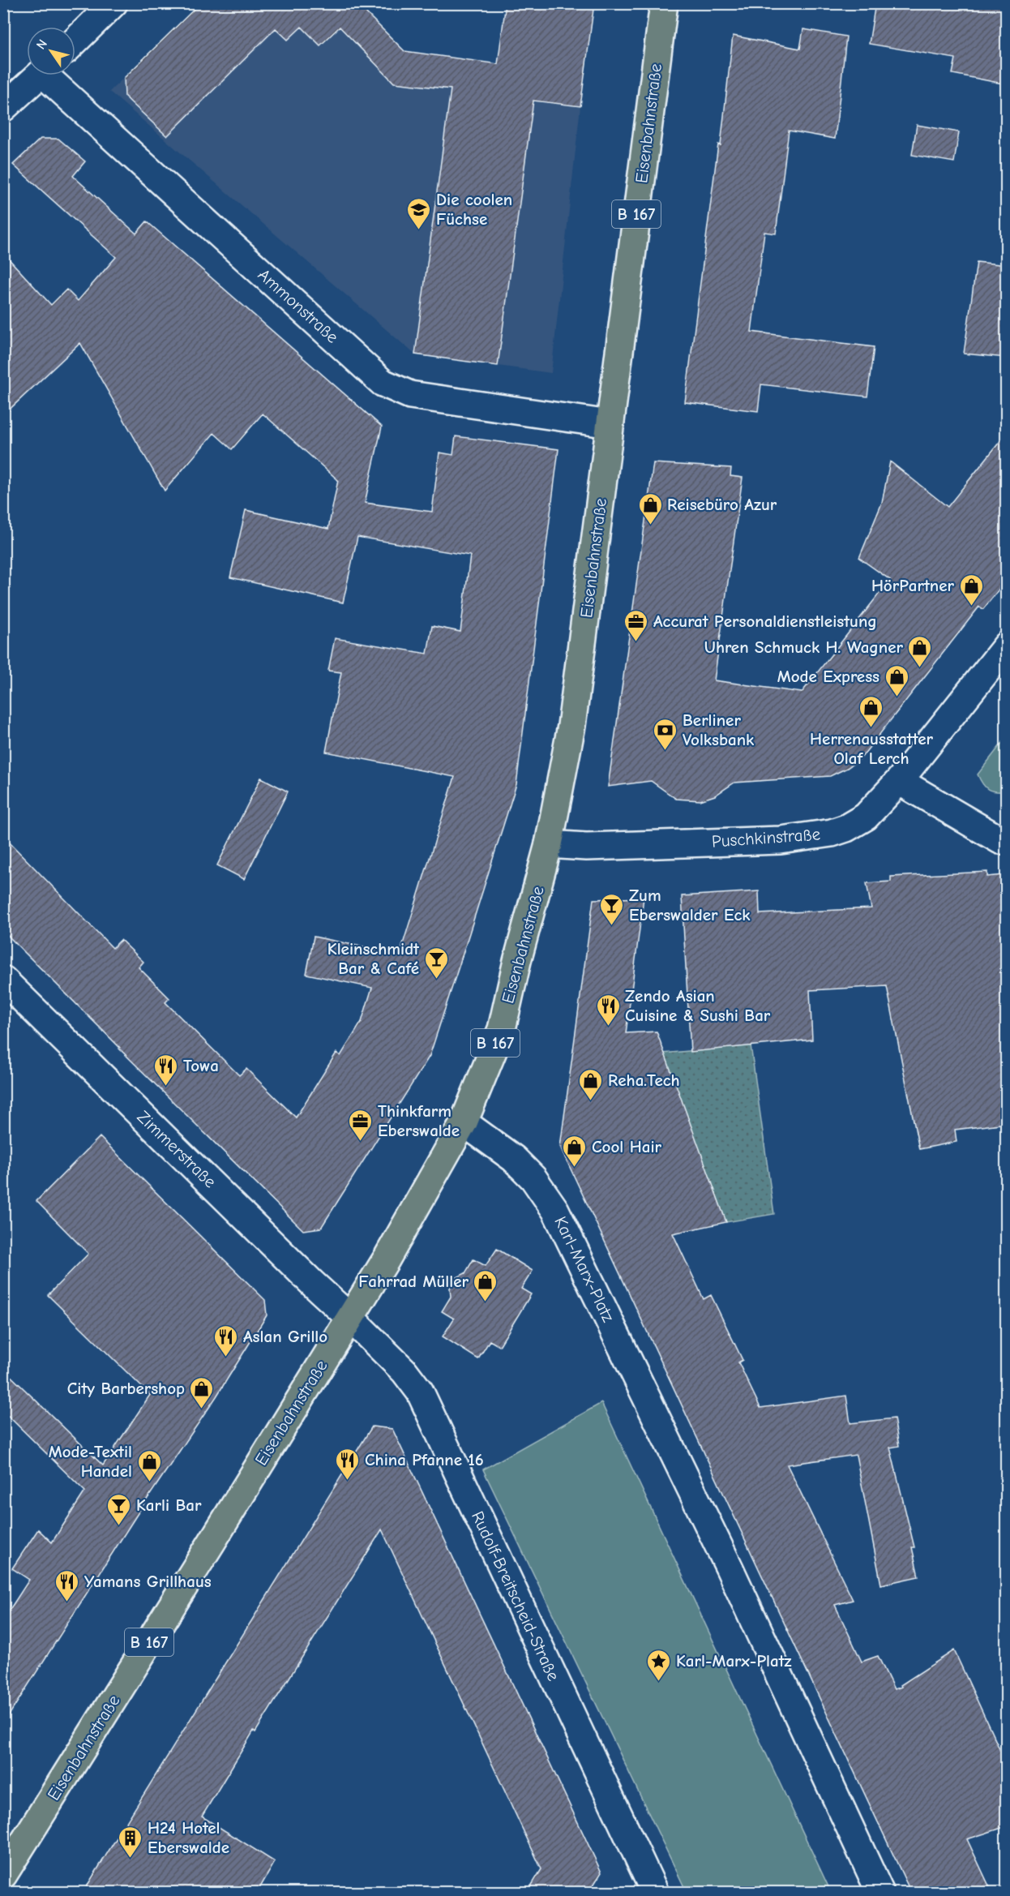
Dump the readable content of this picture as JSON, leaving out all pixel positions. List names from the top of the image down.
{
  "streets": {
    "main road": ["Eisenbahnstraße", "B 167"],
    "street": [
      "Ammonstraße",
      "Puschkinstraße",
      "Zimmerstraße",
      "Karl-Marx-Platz",
      "Rudolf-Breitscheid-Straße"
    ]
  },
  "crossings": [
    ["Eisenbahnstraße", "Ammonstraße"],
    ["Eisenbahnstraße", "Puschkinstraße"],
    ["Eisenbahnstraße", "Zimmerstraße"],
    ["Eisenbahnstraße", "Karl-Marx-Platz"],
    ["Eisenbahnstraße", "Rudolf-Breitscheid-Straße"],
    ["Zimmerstraße", "Rudolf-Breitscheid-Straße"]
  ],
  "places": {
    "school or university": ["Die coolen Füchse"],
    "shop": [
      "Reisebüro Azur",
      "HörPartner",
      "Uhren Schmuck H. Wagner",
      "Mode Express",
      "Herrenausstatter Olaf Lerch",
      "Reha.Tech",
      "Cool Hair",
      "Fahrrad Müller",
      "City Barbershop",
      "Mode-Textil Handel"
    ],
    "office": ["Accurat Personaldienstleistung", "Thinkfarm Eberswalde"],
    "bank": ["Berliner Volksbank"],
    "bar": ["Zum Eberswalder Eck", "Kleinschmidt Bar & Café", "Karli Bar"],
    "restaurant": [
      "Zendo Asian Cuisine & Sushi Bar",
      "Towa",
      "Aslan Grillo",
      "China Pfanne 16",
      "Yamans Grillhaus"
    ],
    "place": ["Karl-Marx-Platz"],
    "building": ["H24 Hotel Eberswalde"]
  },
  "north": "top left"
}
